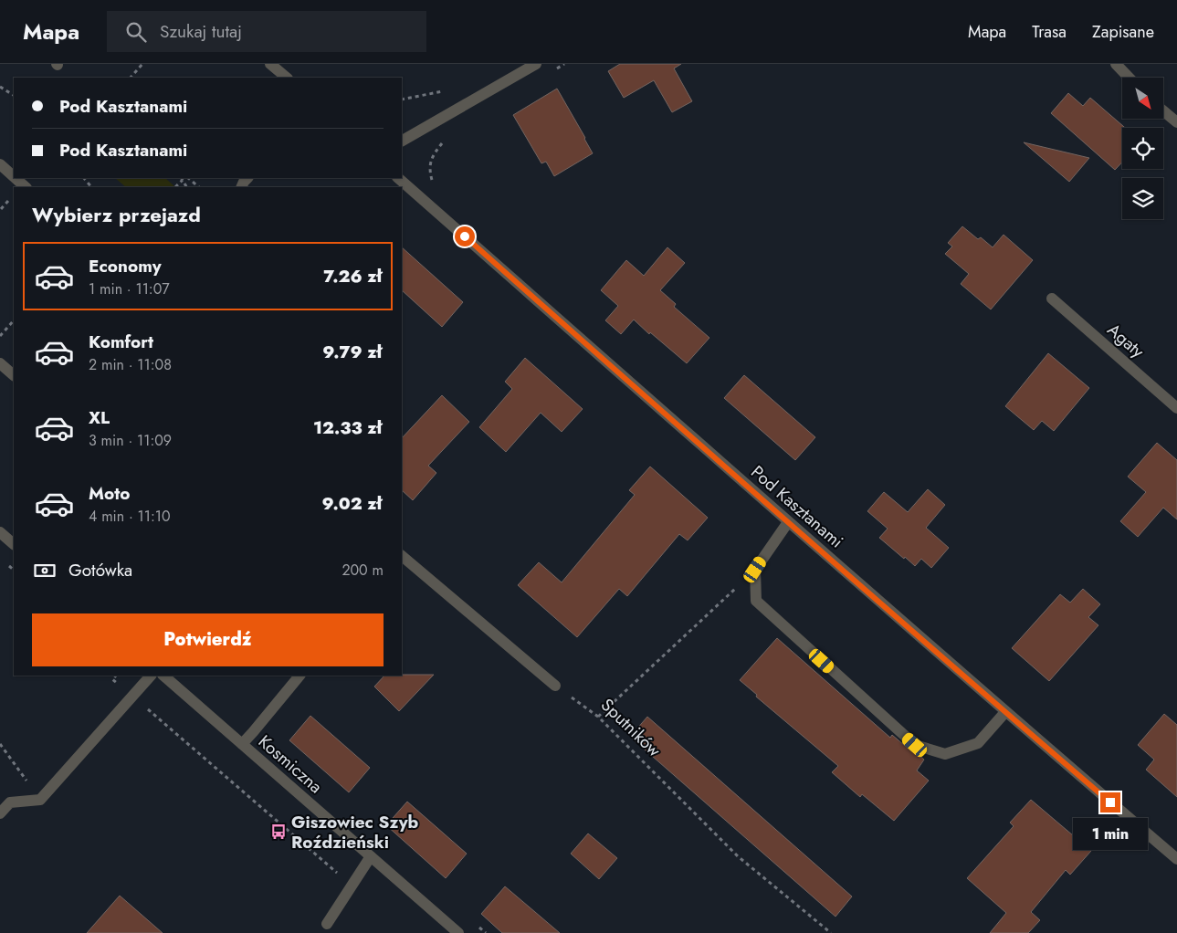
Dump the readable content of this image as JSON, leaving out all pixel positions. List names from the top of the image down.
{
  "streets": {
    "street": ["Agaty", "Pod Kasztanami", "Kosmiczna"],
    "path": ["Sputników"]
  },
  "places": {
    "bus stop": ["Giszowiec Szyb Roździeński"]
  },
  "north": "bottom right",
  "page": {
    "header": "Mapa",
    "search": "Szukaj tutaj",
    "nav": ["Mapa", "Trasa", "Zapisane"],
    "banner": ["Pod Kasztanami", "Pod Kasztanami"],
    "heading": "Wybierz przejazd",
    "list": [
      {
        "name": "Economy",
        "note": "1 min · 11:07",
        "value": "7.26 zł"
      },
      {
        "name": "Komfort",
        "note": "2 min · 11:08",
        "value": "9.79 zł"
      },
      {
        "name": "XL",
        "note": "3 min · 11:09",
        "value": "12.33 zł"
      },
      {
        "name": "Moto",
        "note": "4 min · 11:10",
        "value": "9.02 zł"
      }
    ],
    "pay": ["Gotówka", "200 m"],
    "buttons": "Potwierdź",
    "bubble": "1 min"
  }
}
